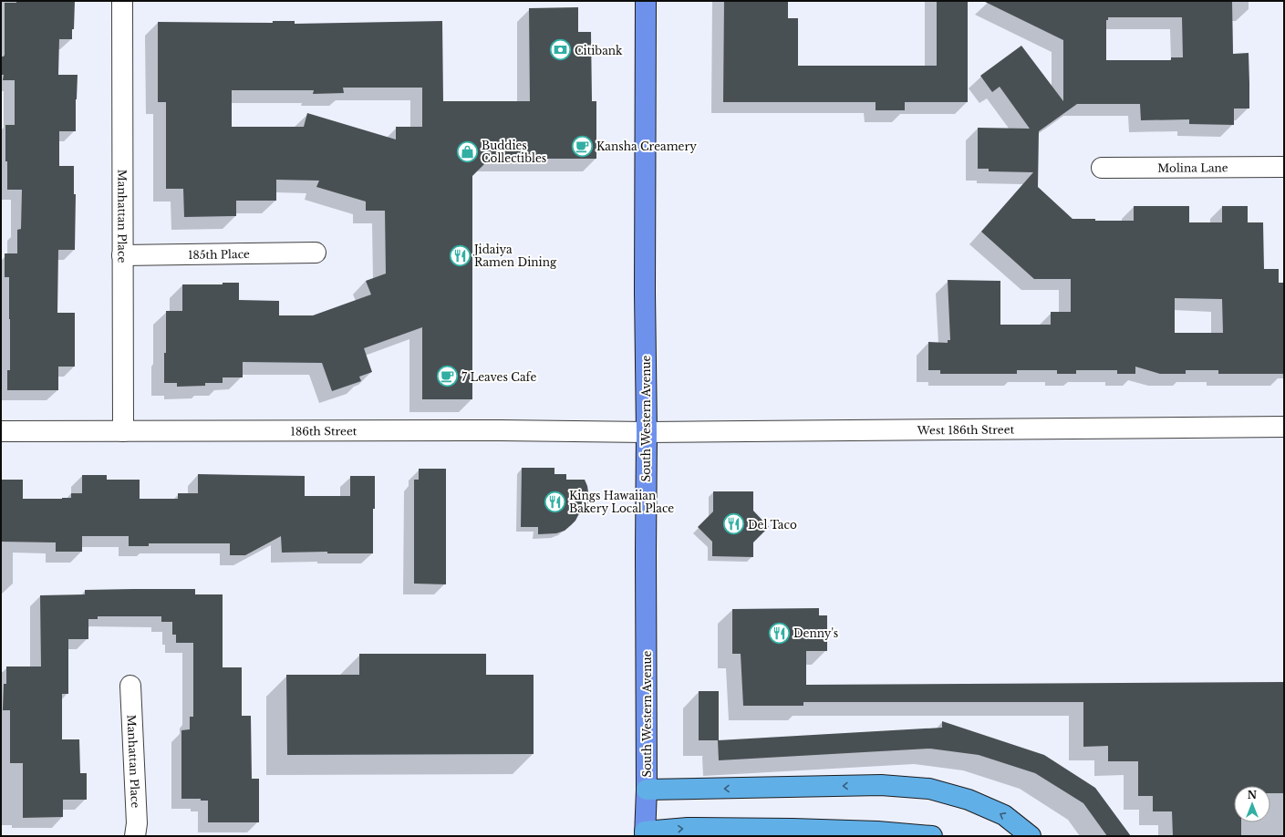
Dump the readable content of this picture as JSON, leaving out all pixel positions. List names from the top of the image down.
{
  "streets": {
    "main road": ["South Western Avenue"],
    "street": [
      "Molina Lane",
      "Manhattan Place",
      "185th Place",
      "West 186th Street",
      "186th Street"
    ]
  },
  "crossings": [
    ["Manhattan Place", "185th Place"],
    ["Manhattan Place", "186th Street"],
    ["South Western Avenue", "West 186th Street"],
    ["South Western Avenue", "186th Street"],
    ["West 186th Street", "186th Street"]
  ],
  "places": {
    "bank": ["Citibank"],
    "cafe": ["Kansha Creamery", "7 Leaves Cafe"],
    "shop": ["Buddies Collectibles"],
    "restaurant": [
      "Jidaiya Ramen Dining",
      "Kings Hawaiian Bakery Local Place",
      "Del Taco",
      "Denny's"
    ]
  },
  "north": "top"
}
